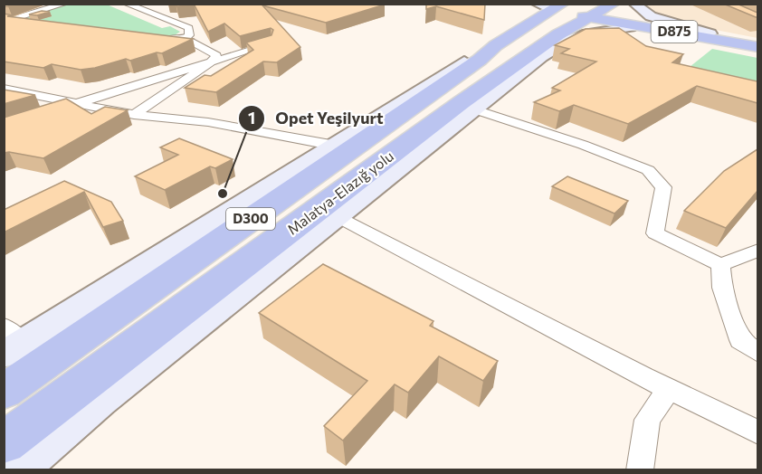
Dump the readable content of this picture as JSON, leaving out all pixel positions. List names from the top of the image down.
{
  "streets": {
    "highway": ["D875", "Malatya-Elazığ yolu", "D300"]
  },
  "crossings": [
    ["D875", "Malatya-Elazığ yolu"]
  ],
  "places": ["Opet Yeşilyurt"]
}
